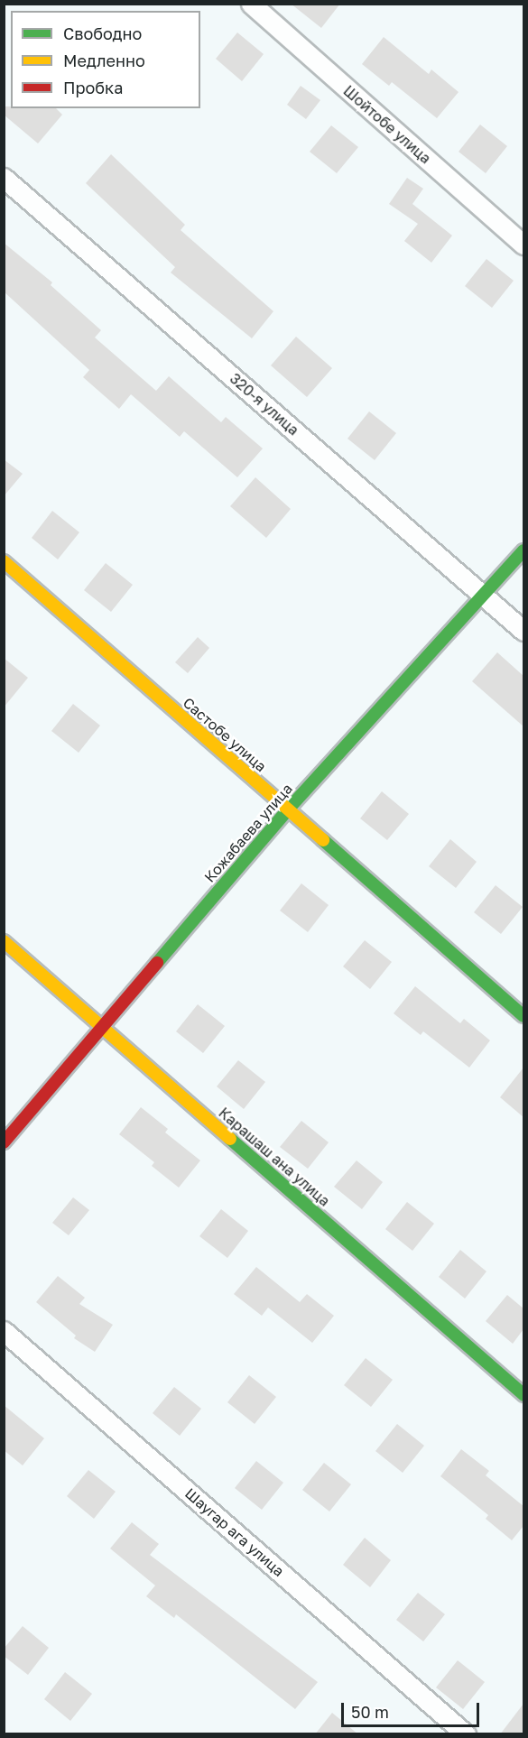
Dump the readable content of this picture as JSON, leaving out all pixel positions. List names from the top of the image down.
{
  "streets": {
    "street": [
      "Шойтобе улица",
      "320-я улица",
      "Састобе улица",
      "Кожабаева улица",
      "Карашаш ана улица",
      "Шаугар ага улица"
    ]
  },
  "crossings": [
    ["320-я улица", "Кожабаева улица"],
    ["Састобе улица", "Кожабаева улица"],
    ["Кожабаева улица", "Карашаш ана улица"]
  ],
  "legend": ["Свободно", "Медленно", "Пробка"],
  "scale_bar": "50 m"
}
